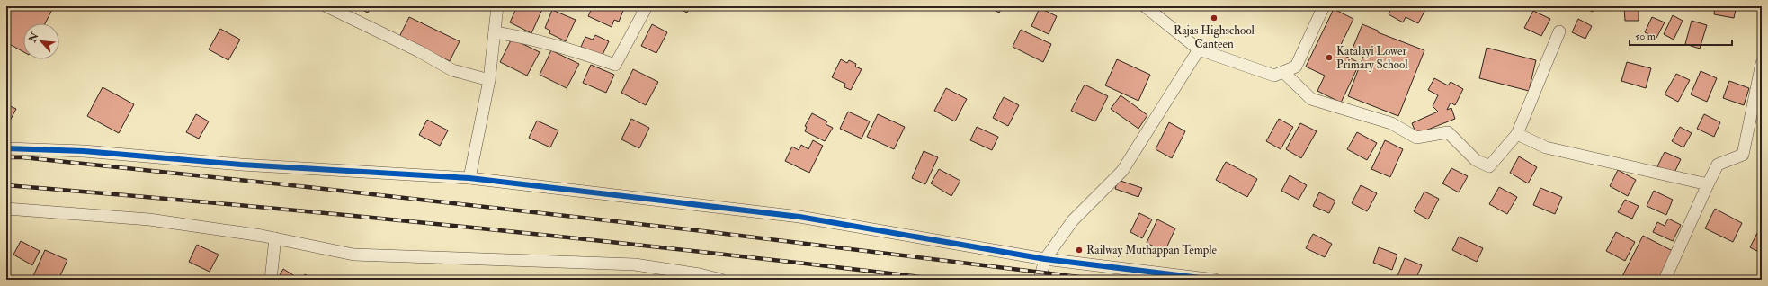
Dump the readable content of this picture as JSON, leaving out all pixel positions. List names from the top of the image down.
{
  "places": ["Rajas Highschool Canteen", "Katalayi Lower Primary School", "Railway Muthappan Temple"],
  "scale_bar": "50 m",
  "north": "top left"
}
